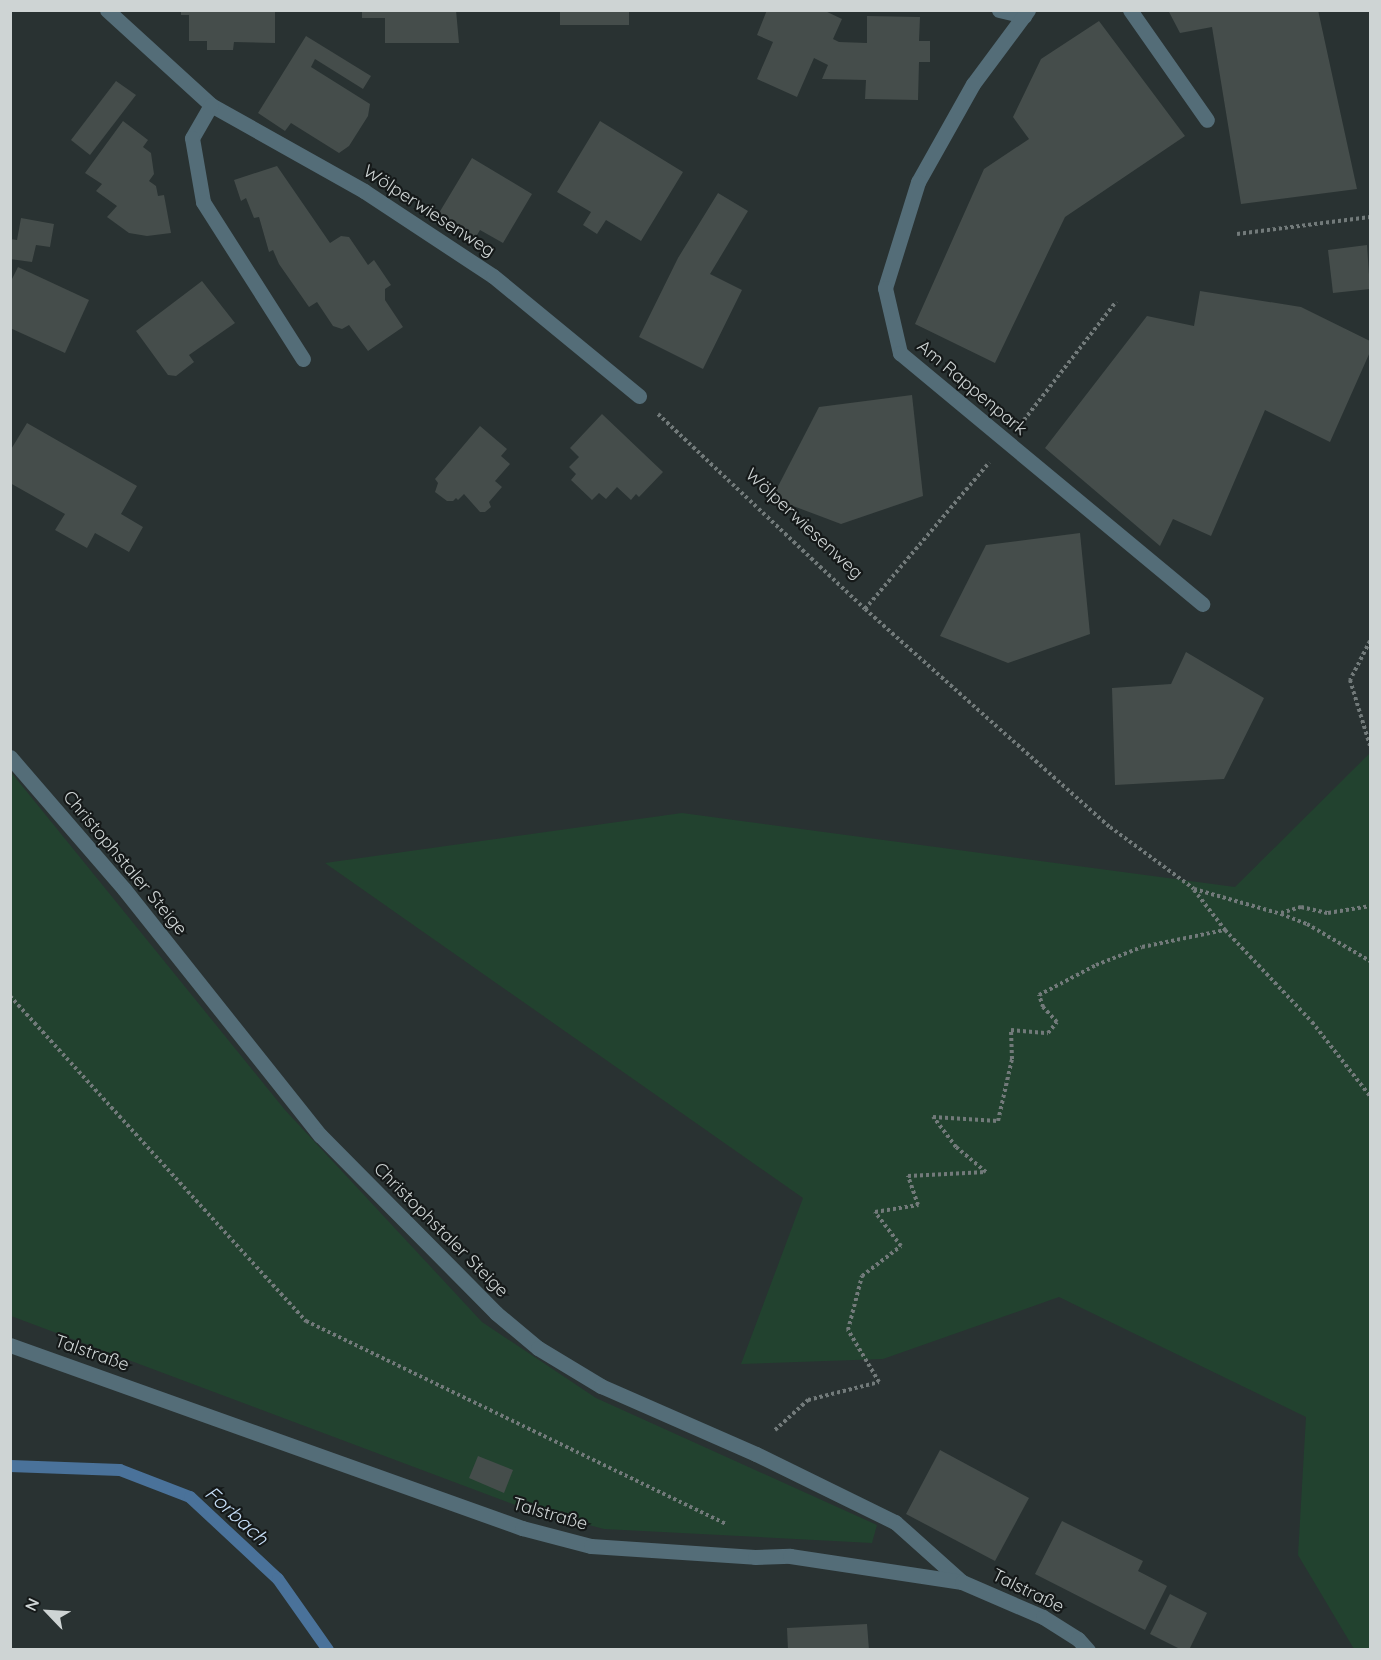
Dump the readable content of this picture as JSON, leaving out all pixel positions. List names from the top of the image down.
{
  "streets": {
    "street": [
      "Wölperwiesenweg",
      "Am Rappenpark",
      "Christophstaler Steige",
      "Talstraße"
    ]
  },
  "crossings": [
    ["Christophstaler Steige", "Talstraße"]
  ],
  "water": ["Forbach"],
  "north": "top left"
}
